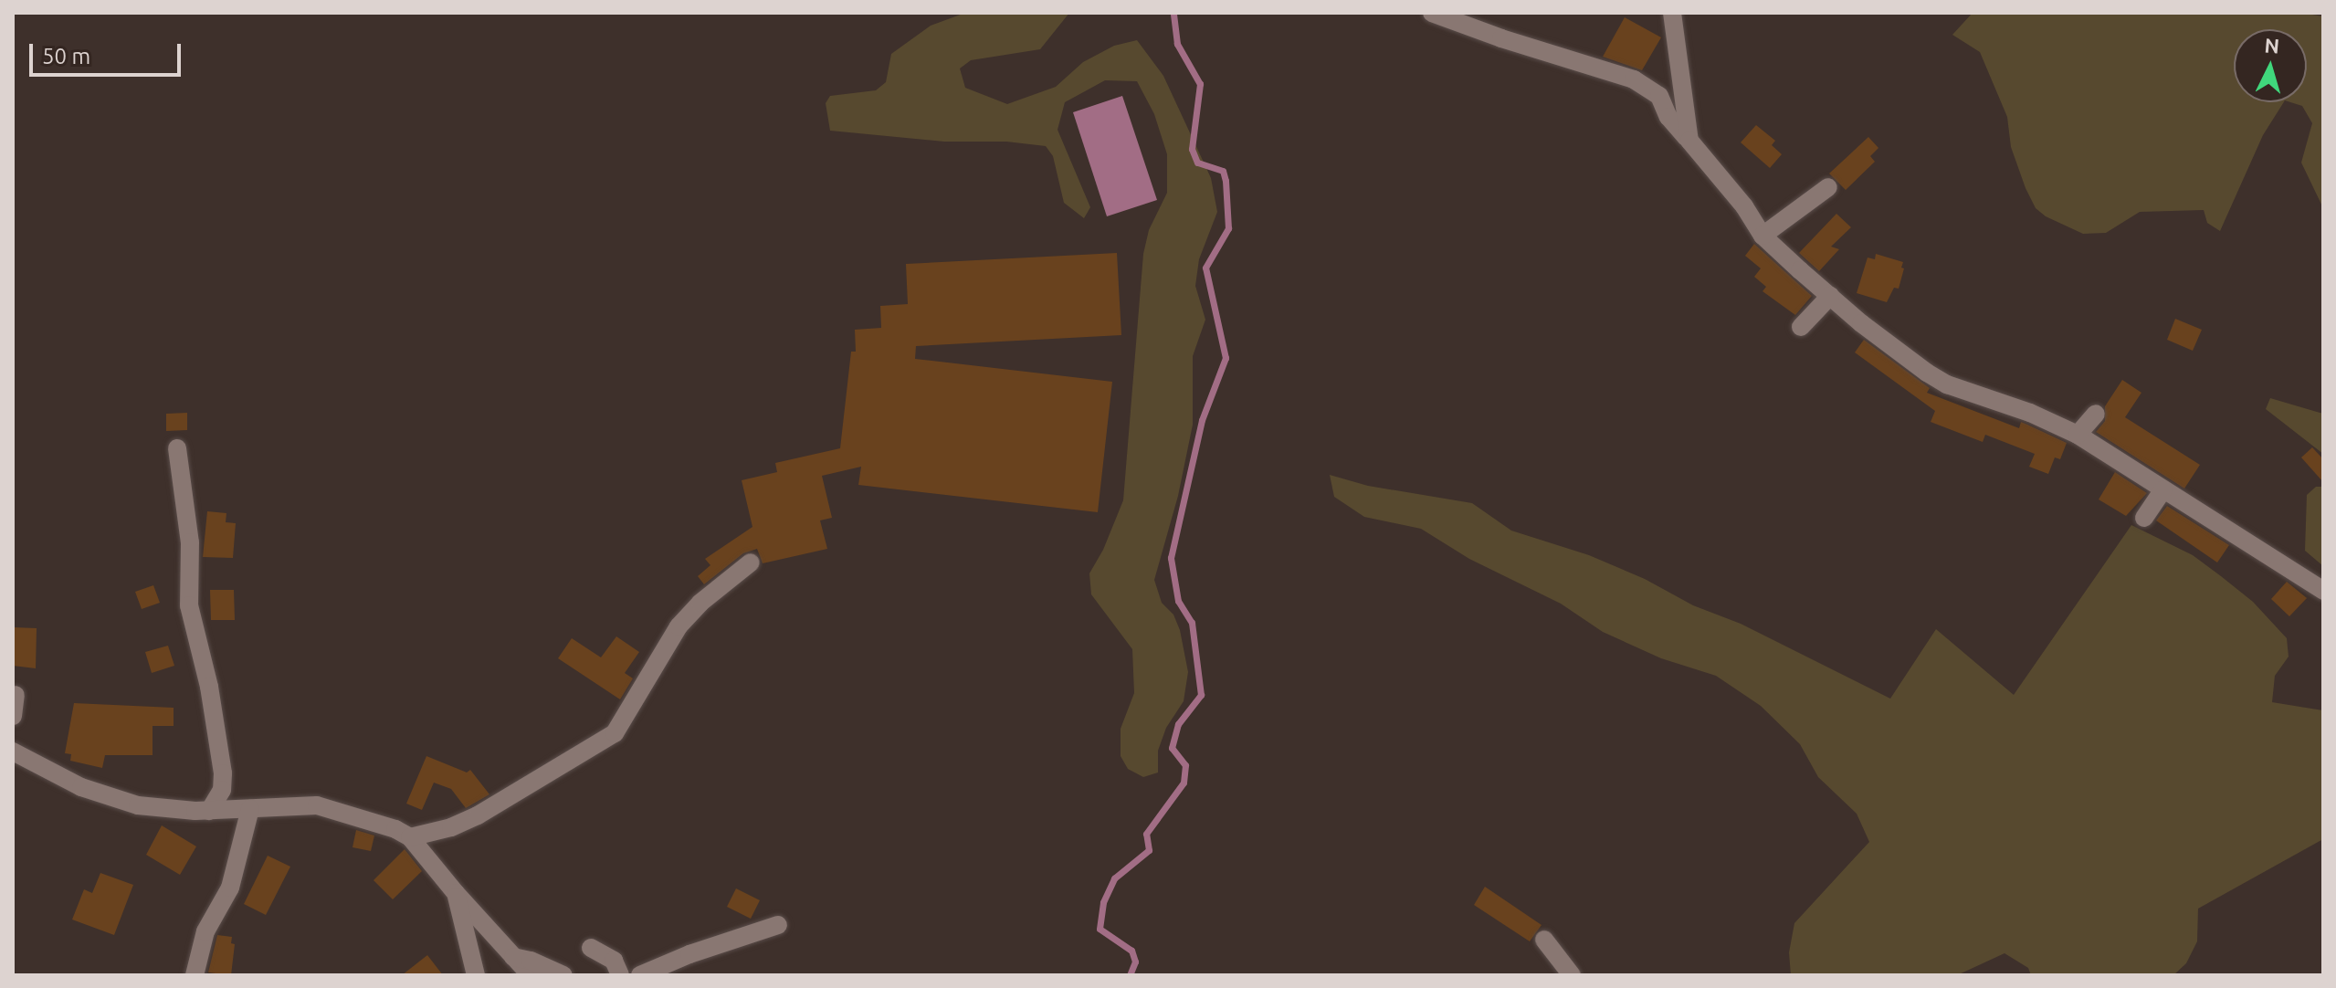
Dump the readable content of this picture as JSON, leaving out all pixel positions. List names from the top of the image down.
{
  "scale_bar": "50 m",
  "north": "top"
}
